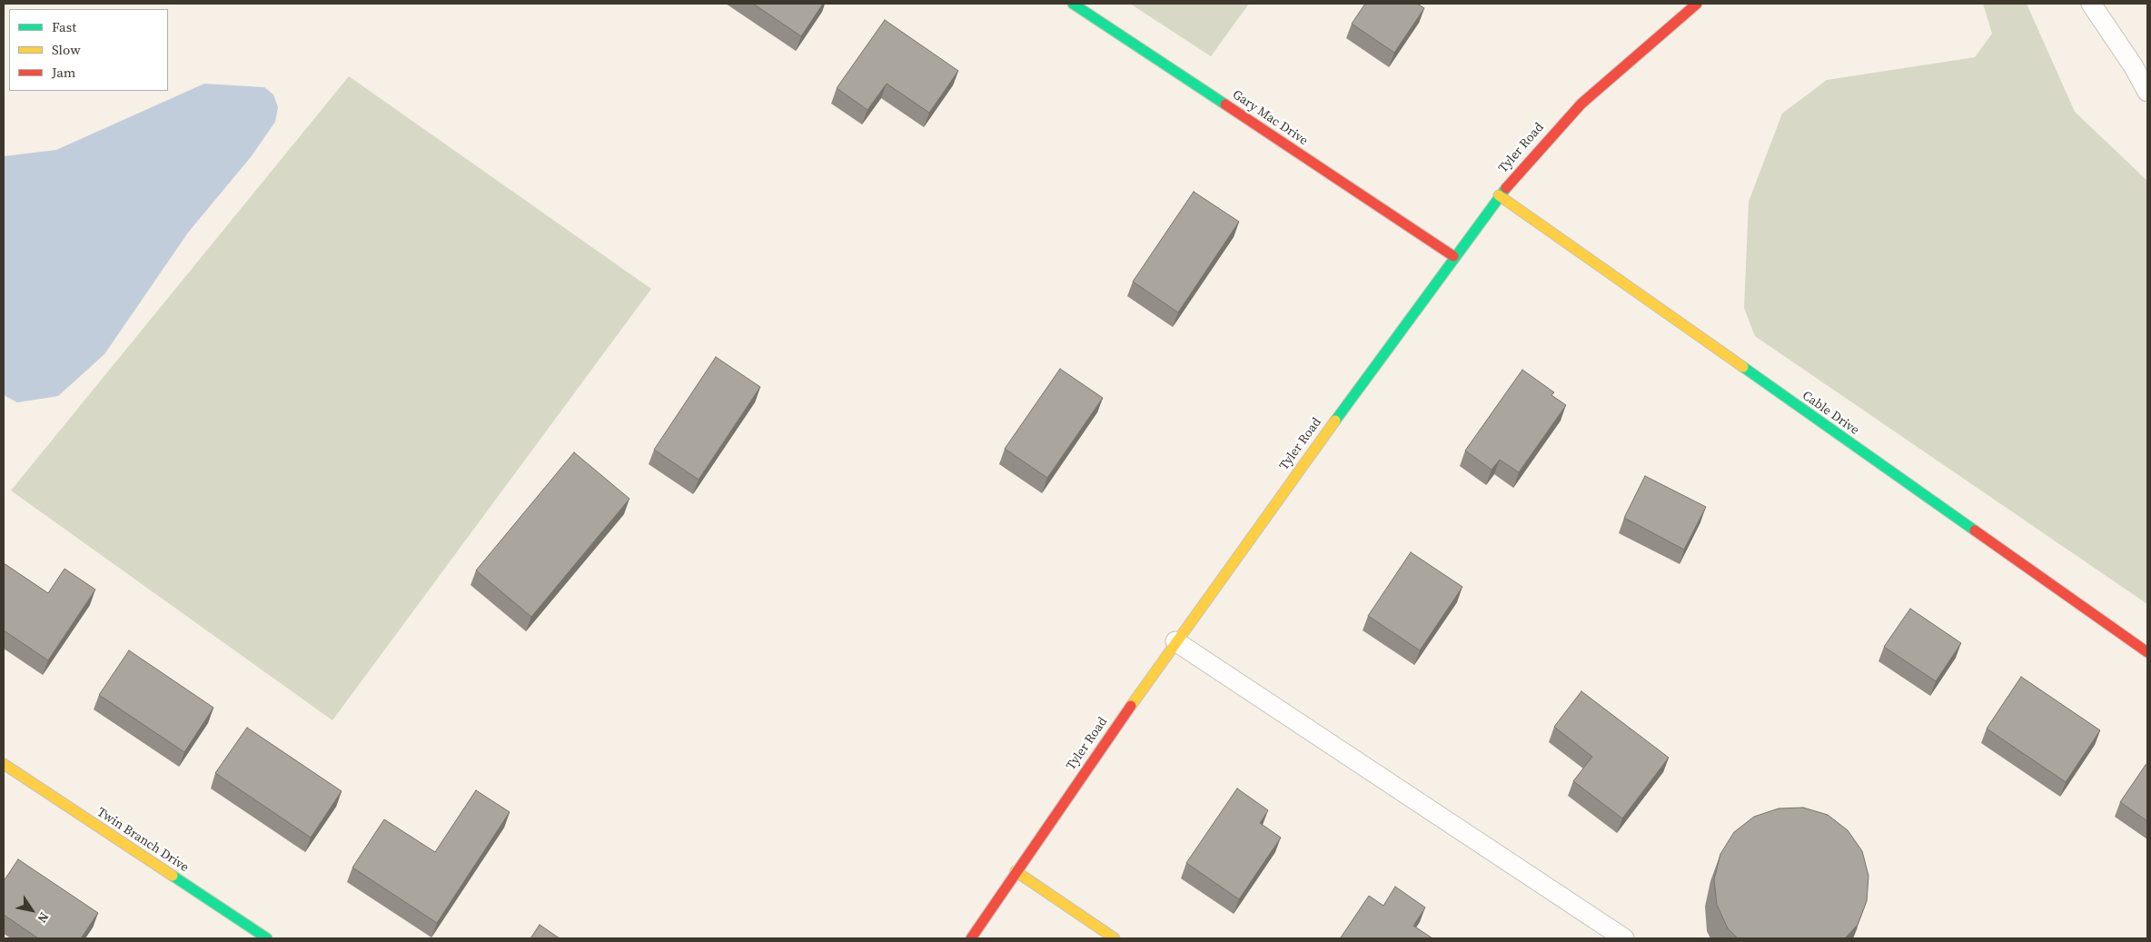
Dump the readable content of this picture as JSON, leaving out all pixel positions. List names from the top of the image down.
{
  "streets": {
    "street": [
      "Gary Mac Drive",
      "Tyler Road",
      "Cable Drive",
      "Twin Branch Drive"
    ]
  },
  "crossings": [
    ["Gary Mac Drive", "Tyler Road"],
    ["Tyler Road", "Cable Drive"]
  ],
  "legend": ["Fast", "Slow", "Jam"],
  "north": "bottom right"
}
